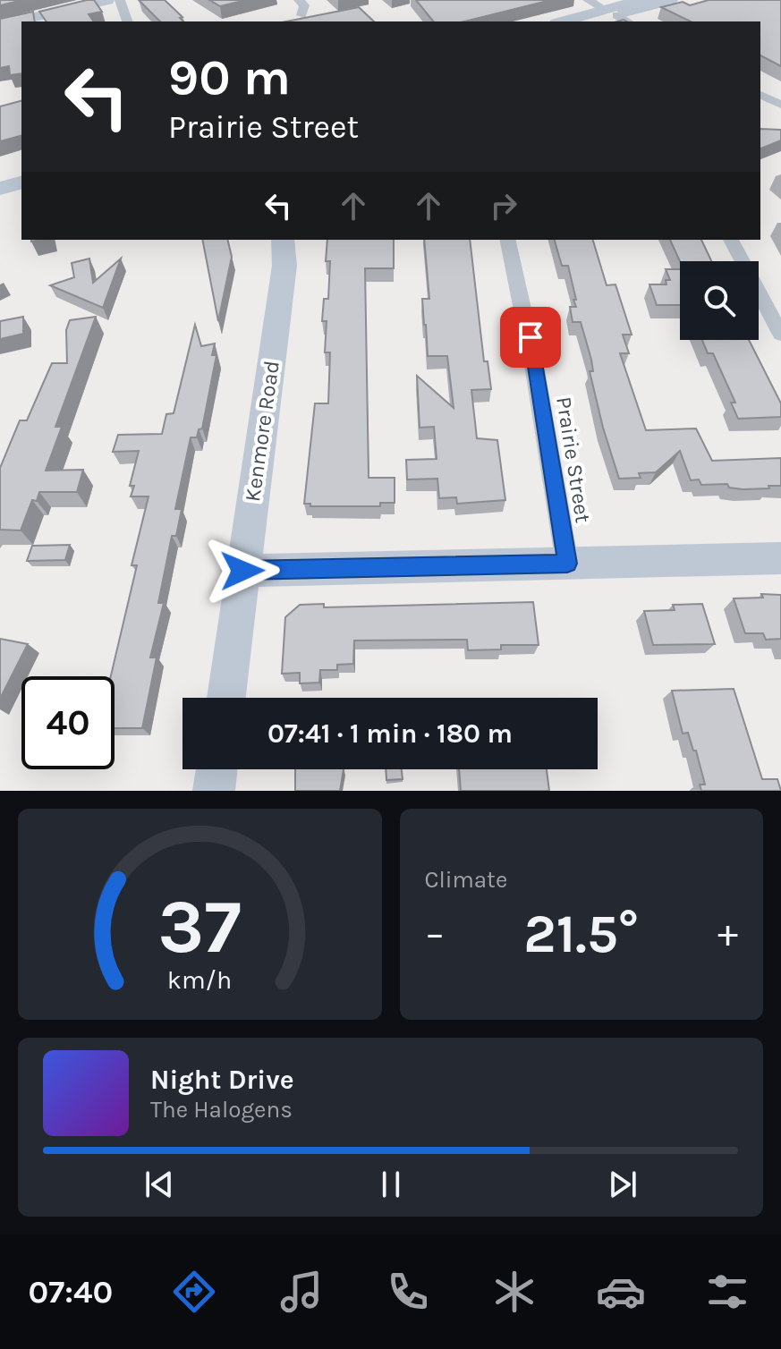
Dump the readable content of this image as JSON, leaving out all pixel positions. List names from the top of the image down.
{
  "streets": {
    "street": ["Kenmore Road", "Prairie Street"]
  },
  "page": {
    "turn": ["90 m", "Prairie Street"],
    "limit": "40",
    "trip": "07:41 · 1 min · 180 m",
    "tile": "Climate",
    "heat": ["−", "21.5°", "+"],
    "song": ["Night Drive", "The Halogens"],
    "tabs": "07:40",
    "gauge": ["37", "km/h"]
  }
}
